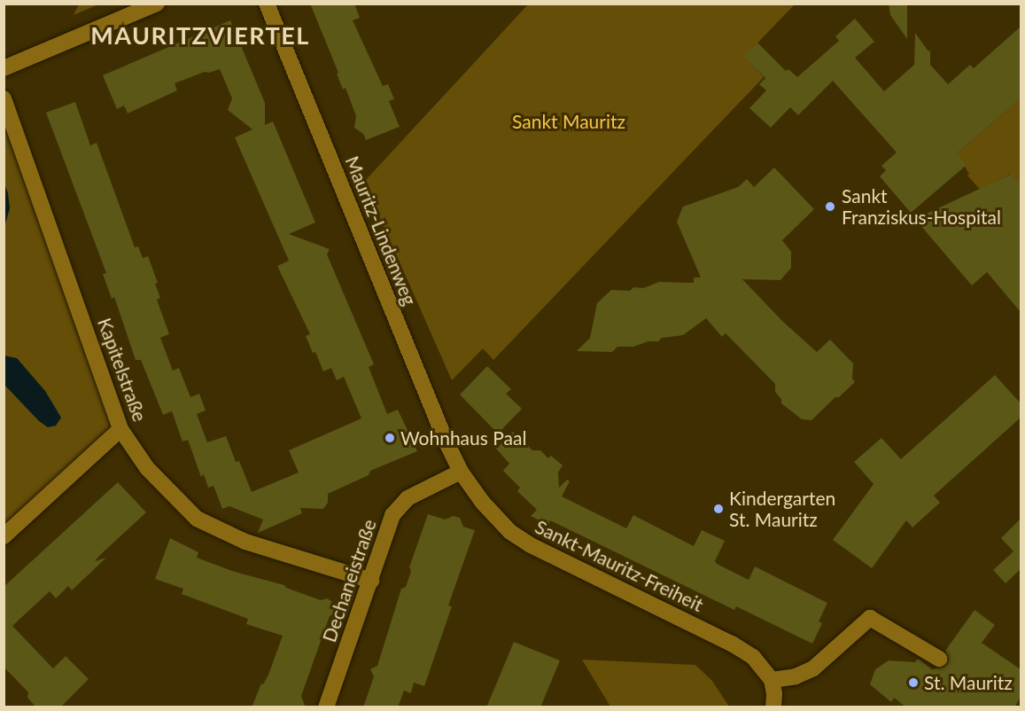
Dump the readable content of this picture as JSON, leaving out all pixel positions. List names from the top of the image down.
{
  "streets": {
    "street": [
      "Mauritz-Lindenweg",
      "Kapitelstraße",
      "Sankt-Mauritz-Freiheit",
      "Dechaneistraße"
    ]
  },
  "crossings": [
    ["Mauritz-Lindenweg", "Sankt-Mauritz-Freiheit"],
    ["Mauritz-Lindenweg", "Dechaneistraße"],
    ["Kapitelstraße", "Dechaneistraße"],
    ["Sankt-Mauritz-Freiheit", "Dechaneistraße"]
  ],
  "districts": ["MAURITZVIERTEL"],
  "parks": ["Sankt Mauritz"],
  "places": [
    "Sankt Franziskus-Hospital",
    "Wohnhaus Paal",
    "Kindergarten St. Mauritz",
    "St. Mauritz"
  ]
}
